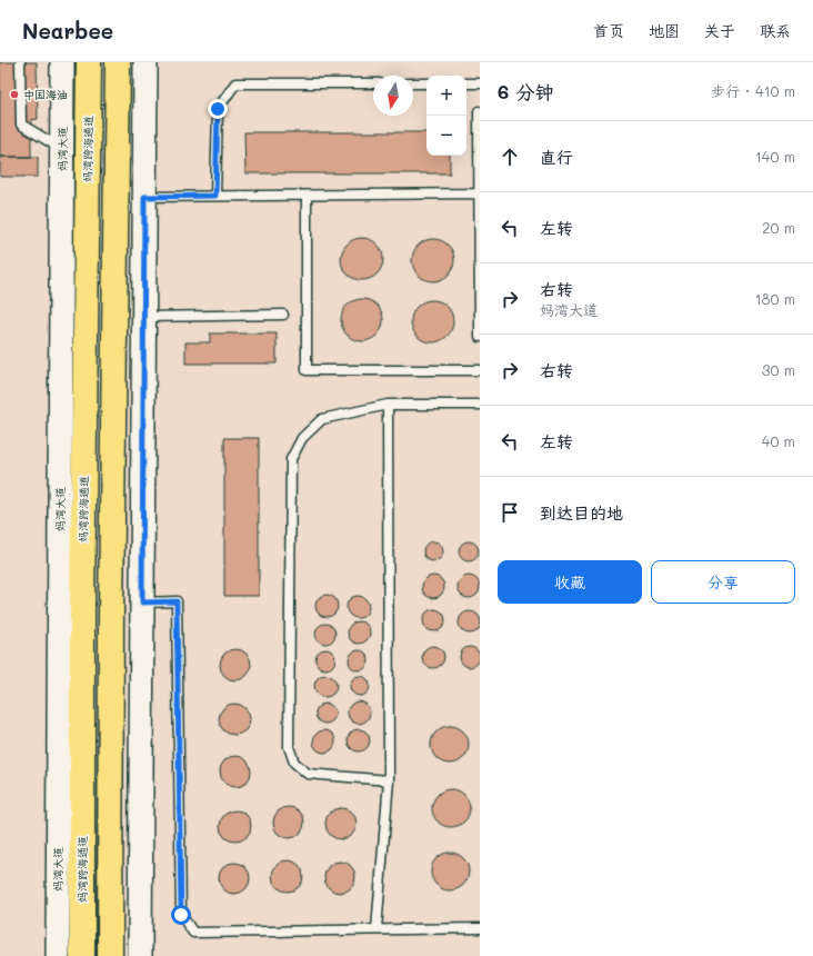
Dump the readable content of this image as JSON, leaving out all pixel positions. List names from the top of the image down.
{
  "streets": {
    "highway": ["妈湾跨海通道"],
    "main road": ["妈湾大道"]
  },
  "places": ["中国海油"],
  "north": "bottom",
  "page": {
    "header": "Nearbee",
    "nav": [
      "首页",
      "地图",
      "关于",
      "联系"
    ],
    "heading": ["6 分钟", "步行 · 410 m"],
    "map_buttons": ["+", "−"],
    "list": [
      ["直行", "140 m"],
      ["左转", "20 m"],
      ["右转", "妈湾大道", "180 m"],
      ["右转", "30 m"],
      ["左转", "40 m"],
      "到达目的地"
    ],
    "buttons": ["收藏", "分享"]
  }
}
